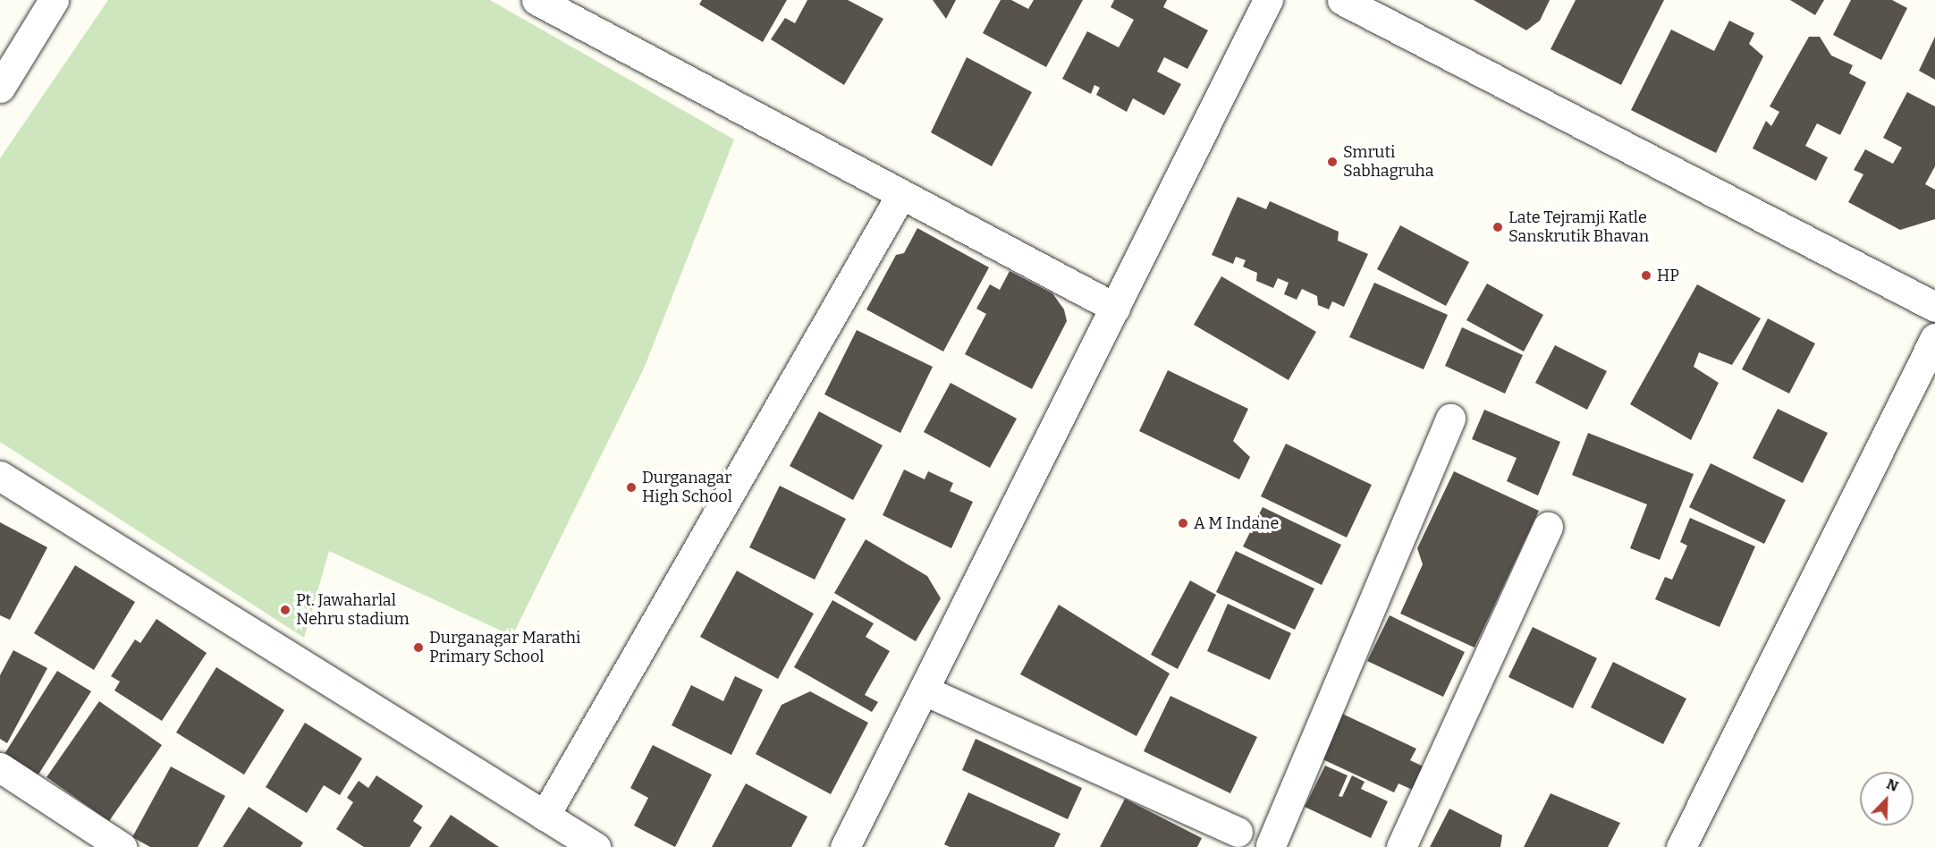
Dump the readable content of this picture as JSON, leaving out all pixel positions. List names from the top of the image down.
{
  "places": [
    "Smruti Sabhagruha",
    "Late Tejramji Katle Sanskrutik Bhavan",
    "HP",
    "Durganagar High School",
    "A M Indane",
    "Pt. Jawaharlal Nehru stadium",
    "Durganagar Marathi Primary School"
  ],
  "north": "top right"
}
